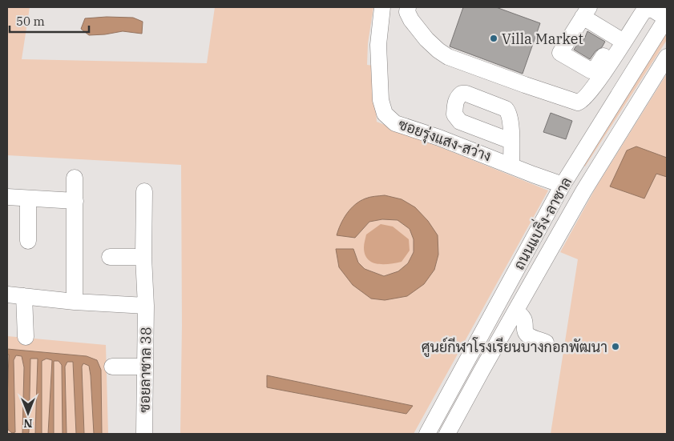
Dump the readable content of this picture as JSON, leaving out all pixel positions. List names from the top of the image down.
{
  "streets": {
    "street": ["ซอยรุ่งแสง-สว่าง", "ถนนแบริ่ง-ลาซาล", "ซอยลาซาล 38"]
  },
  "crossings": [
    ["ซอยรุ่งแสง-สว่าง", "ถนนแบริ่ง-ลาซาล"]
  ],
  "places": ["Villa Market", "ศูนย์กีฬาโรงเรียนบางกอกพัฒนา"],
  "scale_bar": "50 m",
  "north": "bottom"
}
